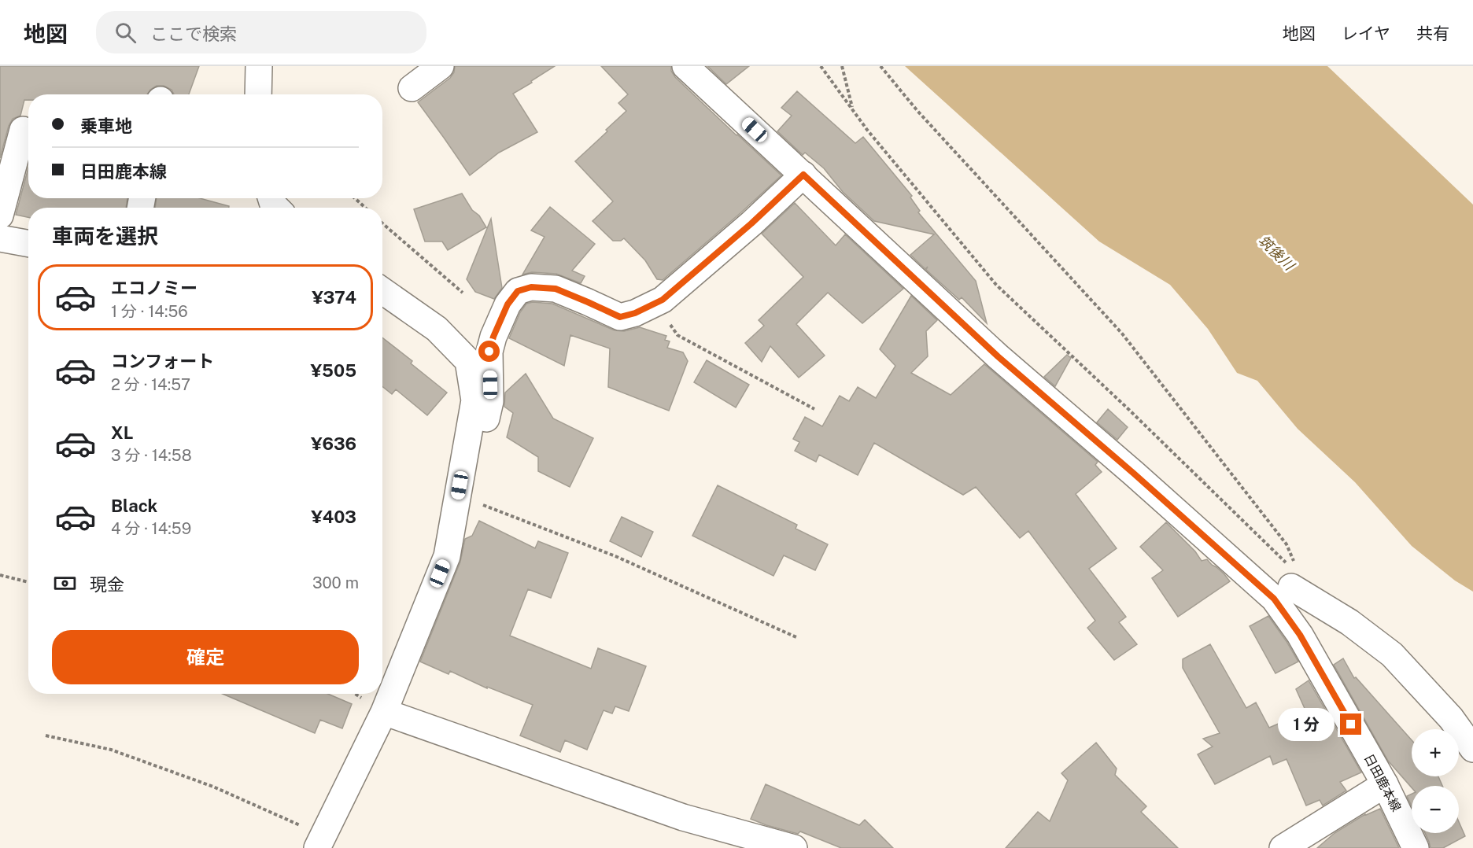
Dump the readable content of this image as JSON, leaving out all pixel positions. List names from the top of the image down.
{
  "streets": {
    "street": ["日田鹿本線"]
  },
  "water": ["筑後川"],
  "page": {
    "header": "地図",
    "search": "ここで検索",
    "nav": ["地図", "レイヤ", "共有"],
    "banner": ["乗車地", "日田鹿本線"],
    "heading": "車両を選択",
    "list": [
      {
        "name": "エコノミー",
        "note": "1 分 · 14:56",
        "value": "¥374"
      },
      {
        "name": "コンフォート",
        "note": "2 分 · 14:57",
        "value": "¥505"
      },
      {
        "name": "XL",
        "note": "3 分 · 14:58",
        "value": "¥636"
      },
      {
        "name": "Black",
        "note": "4 分 · 14:59",
        "value": "¥403"
      }
    ],
    "pay": ["現金", "300 m"],
    "buttons": "確定",
    "bubble": "1 分",
    "map_buttons": ["+", "−"]
  }
}
